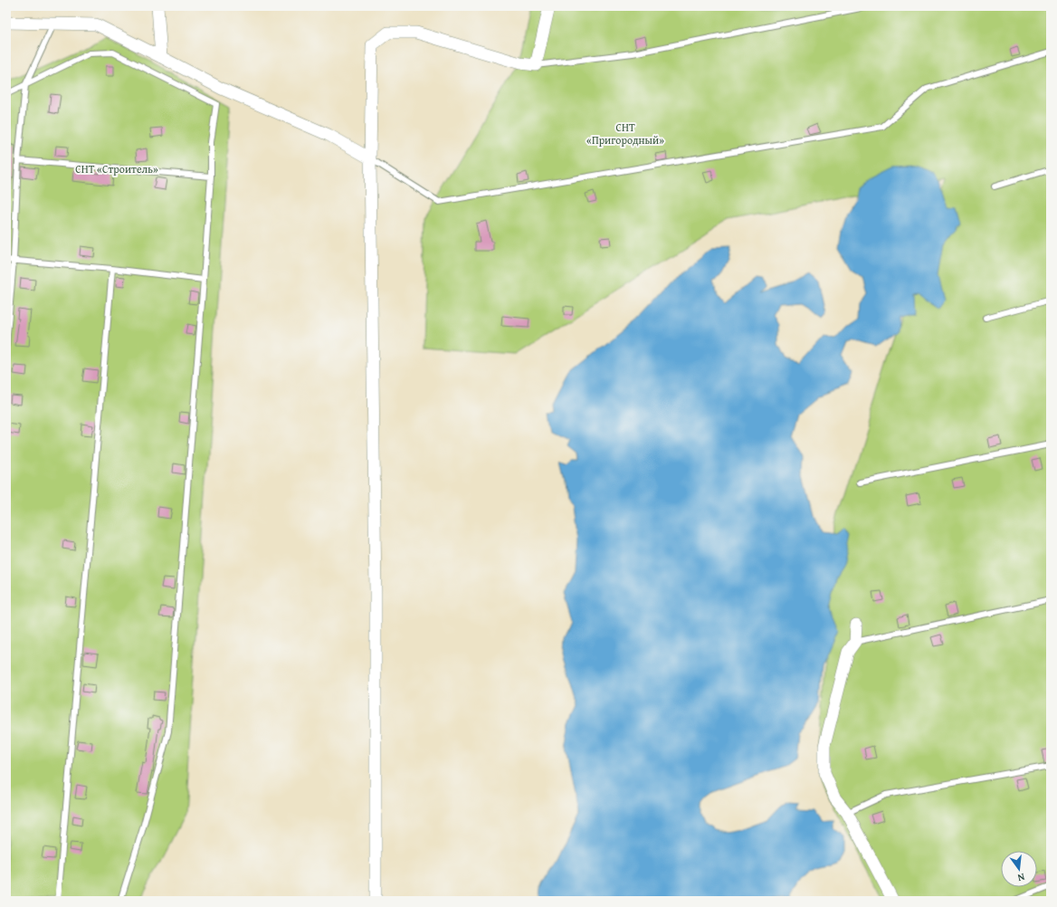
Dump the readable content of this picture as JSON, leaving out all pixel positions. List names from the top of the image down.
{
  "parks": ["СНТ «Пригородный»", "СНТ «Строитель»"],
  "north": "bottom"
}
